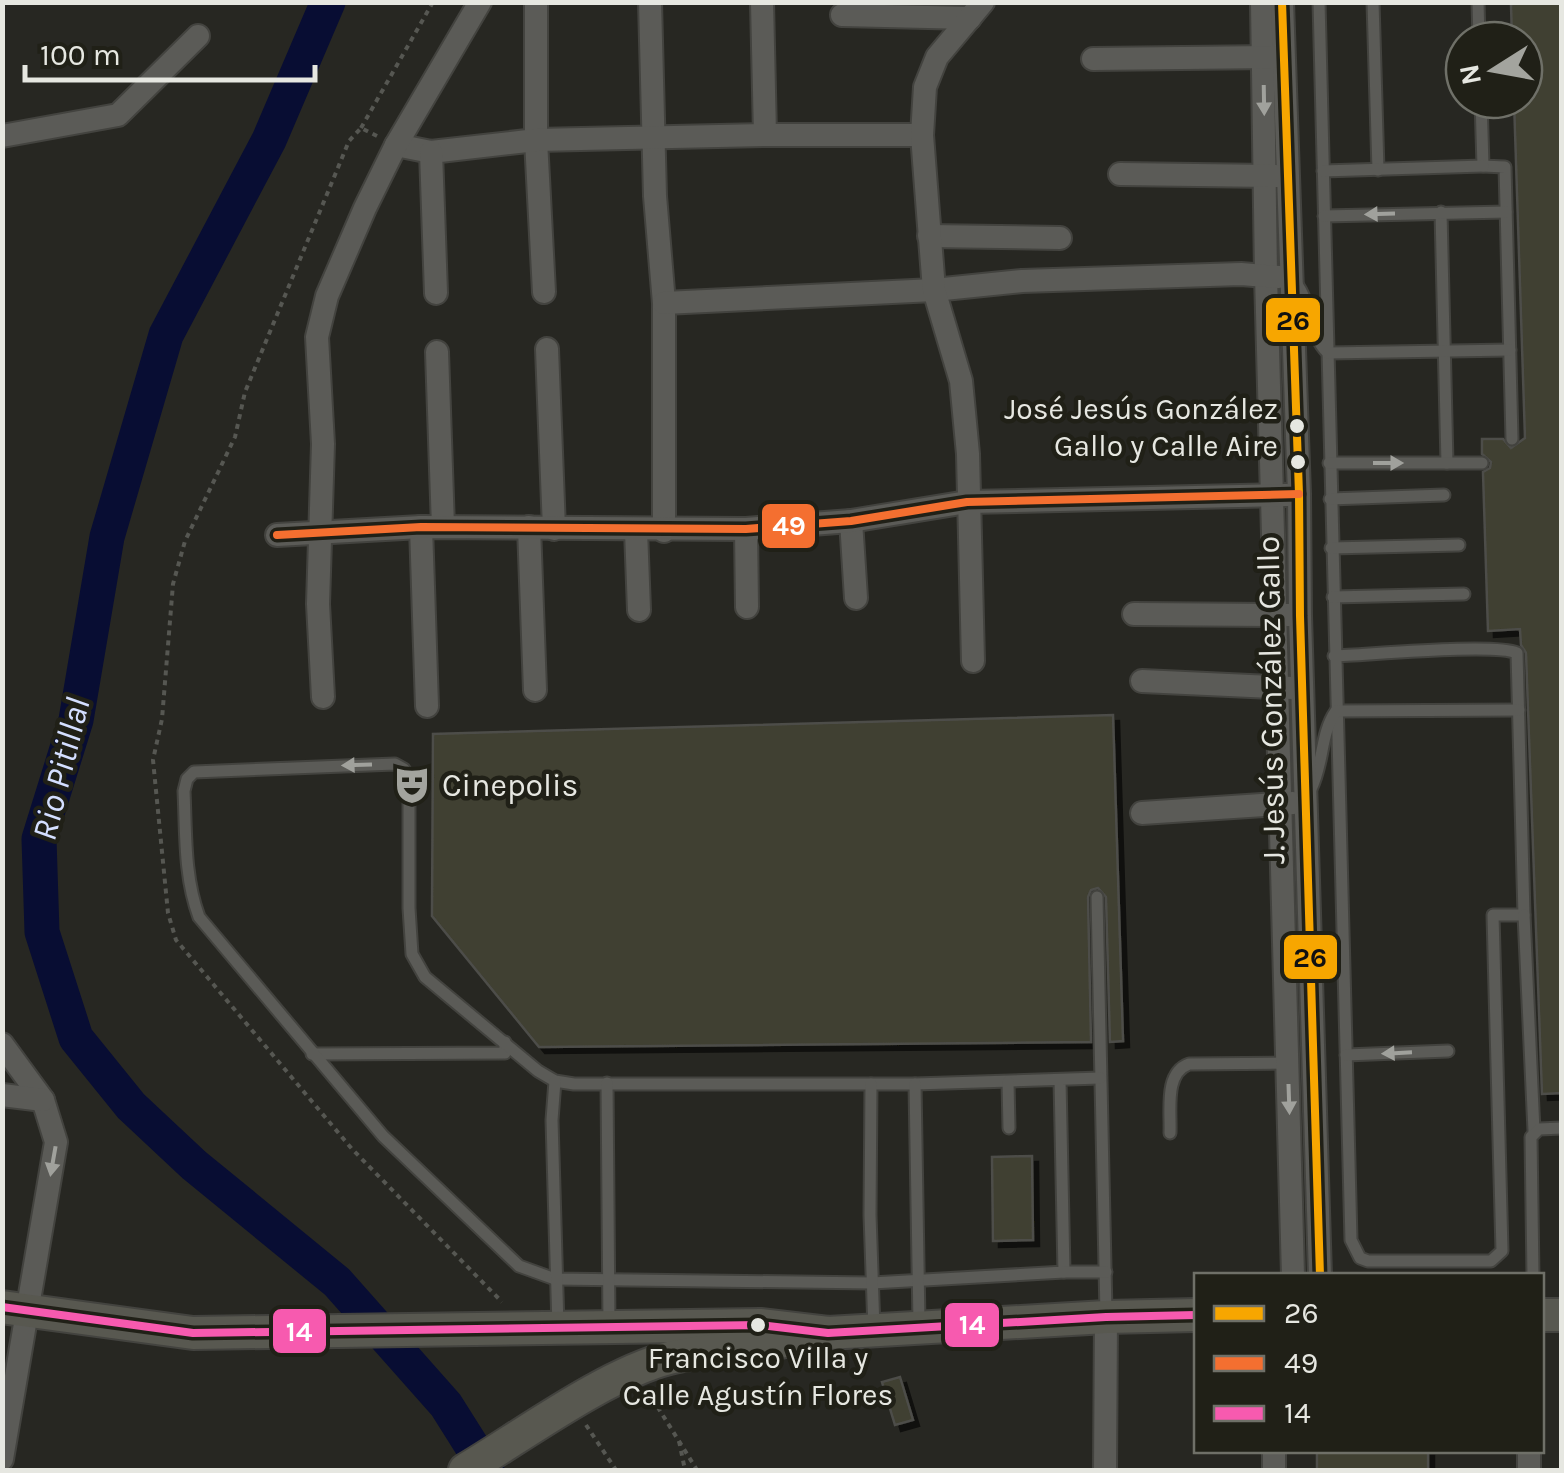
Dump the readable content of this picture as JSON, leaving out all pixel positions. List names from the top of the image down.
{
  "streets": {
    "street": ["J. Jesús González Gallo"]
  },
  "water": ["Rio Pitillal"],
  "places": {
    "other": ["José Jesús González Gallo y Calle Aire", "Francisco Villa y Calle Agustín Flores"],
    "theatre": ["Cinepolis"]
  },
  "lines": ["transit line 26", "transit line 49", "transit line 14"],
  "legend": ["26", "49", "14"],
  "scale_bar": "100 m",
  "north": "left"
}
